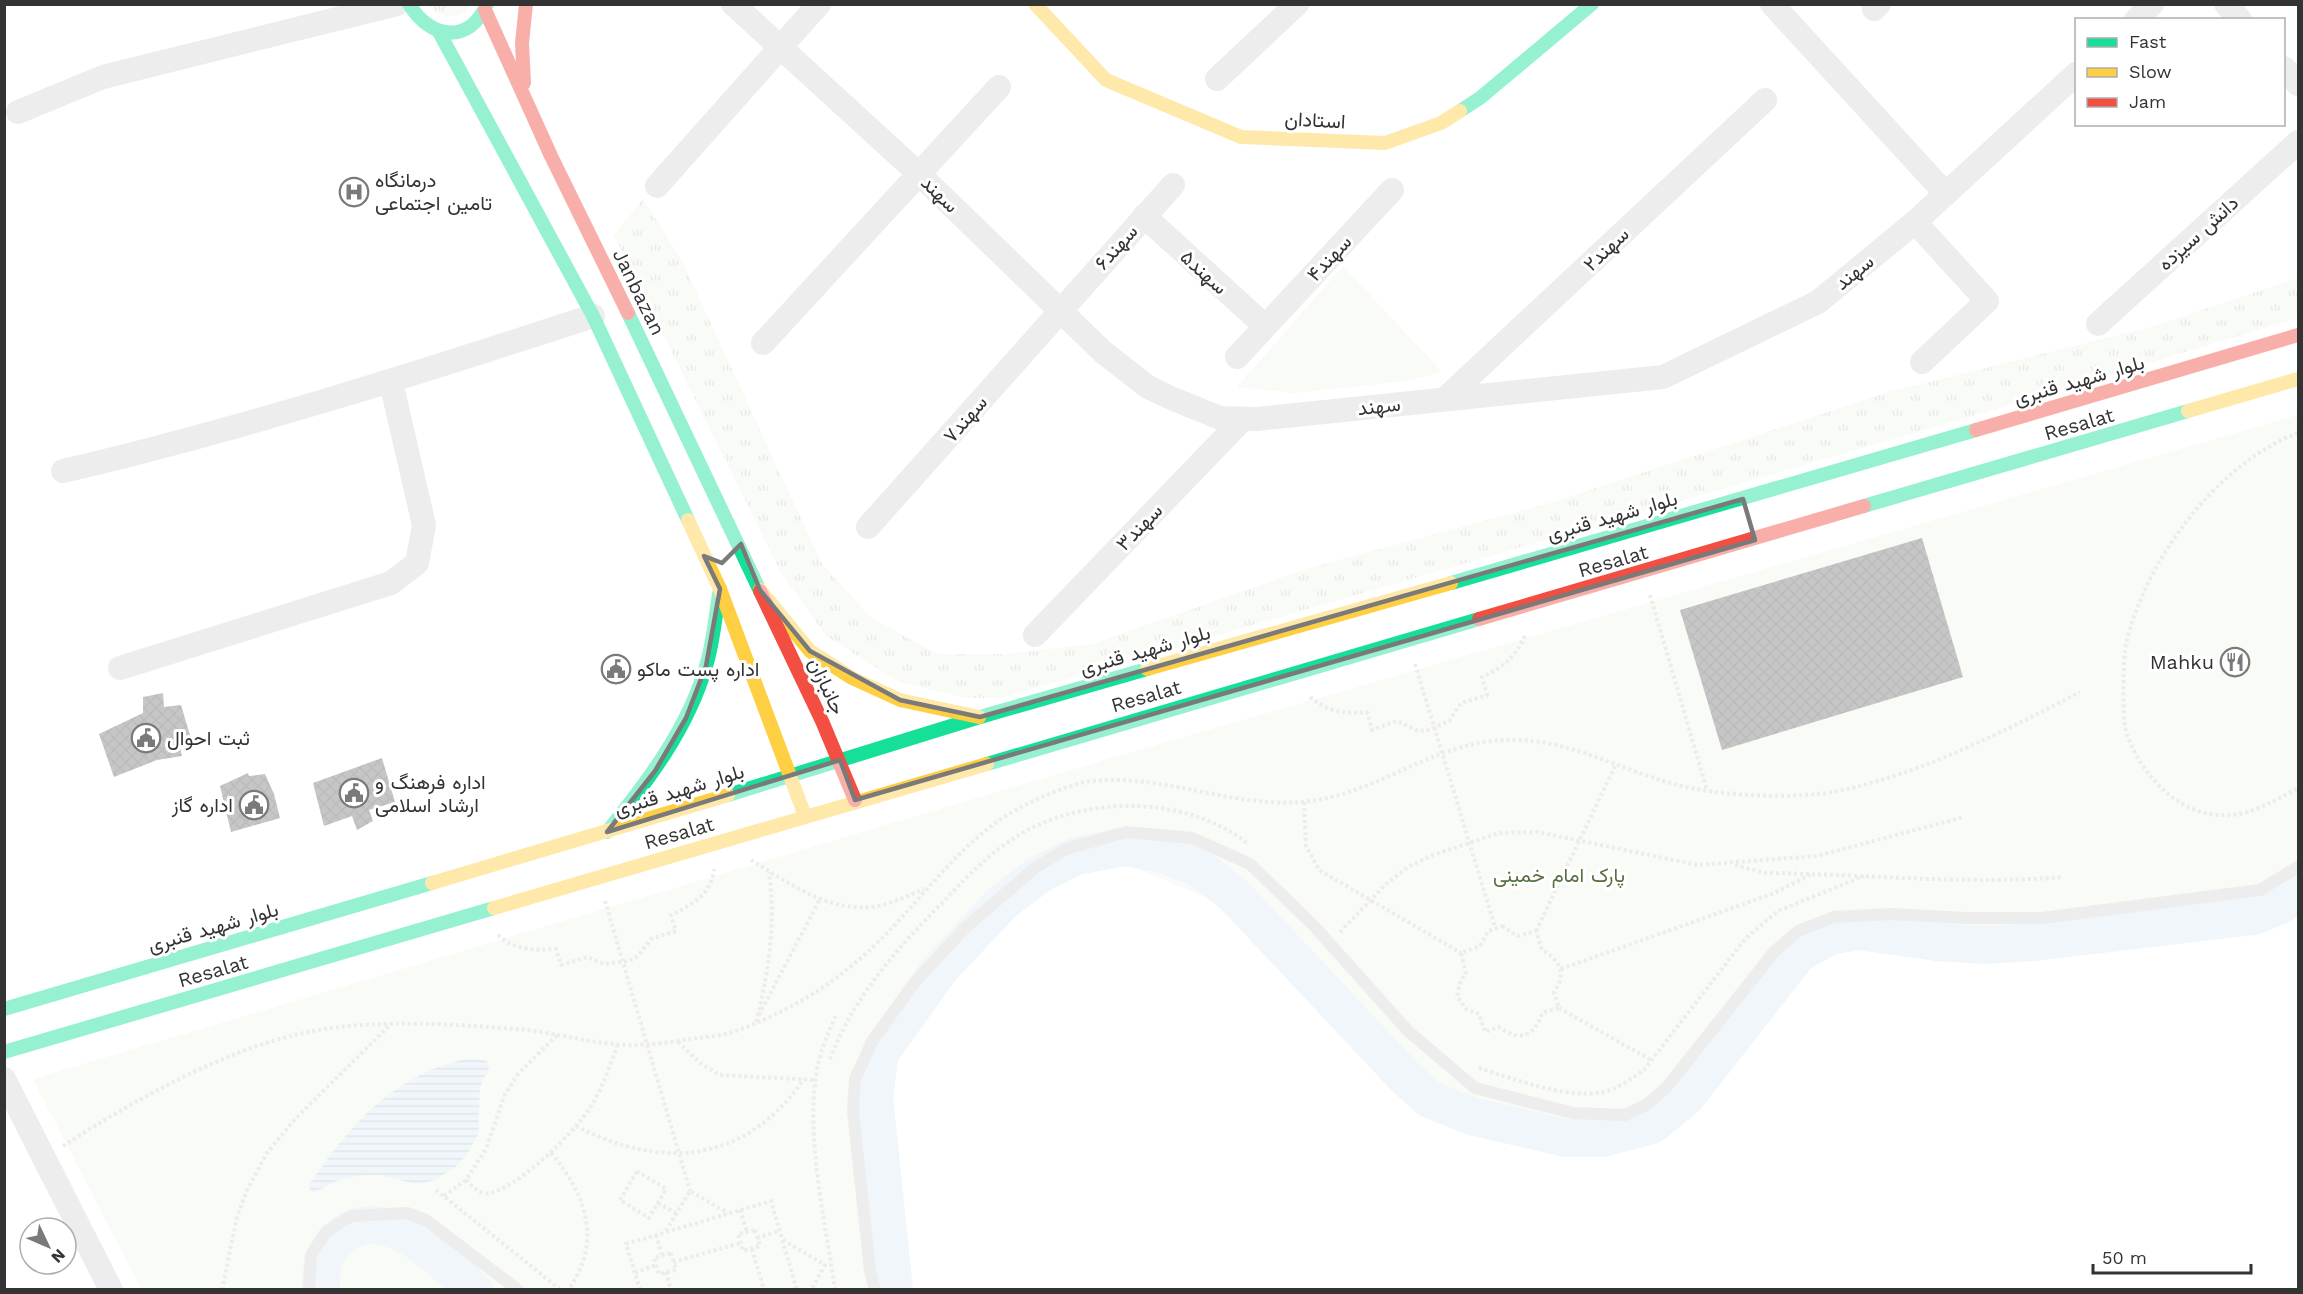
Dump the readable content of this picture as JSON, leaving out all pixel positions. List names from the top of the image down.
{
  "streets": {
    "main road": [
      "استادان",
      "Janbazan",
      "بلوار شهید قنبری",
      "Resalat",
      "جانبازان"
    ],
    "street": [
      "سهند",
      "دانش سیزده",
      "سهند۶",
      "سهند۲",
      "سهند۴",
      "سهند۵",
      "سهند۷",
      "سهند۳"
    ]
  },
  "crossings": [
    ["سهند", "سهند۶"],
    ["سهند", "سهند۲"],
    ["سهند", "سهند۷"],
    ["سهند", "سهند۳"],
    ["سهند۶", "سهند۵"],
    ["سهند۶", "سهند۷"],
    ["سهند۴", "سهند۵"],
    ["Janbazan", "جانبازان"],
    ["بلوار شهید قنبری", "جانبازان"],
    ["Resalat", "جانبازان"]
  ],
  "parks": ["پارک امام خمینی"],
  "places": {
    "hospital": ["درمانگاه تامین اجتماعی"],
    "restaurant": ["Mahku"],
    "public building": [
      "اداره پست ماکو",
      "ثبت احوال",
      "اداره فرهنگ و ارشاد اسلامی",
      "اداره گاز"
    ]
  },
  "legend": ["Fast", "Slow", "Jam"],
  "scale_bar": "50 m",
  "north": "bottom right"
}
